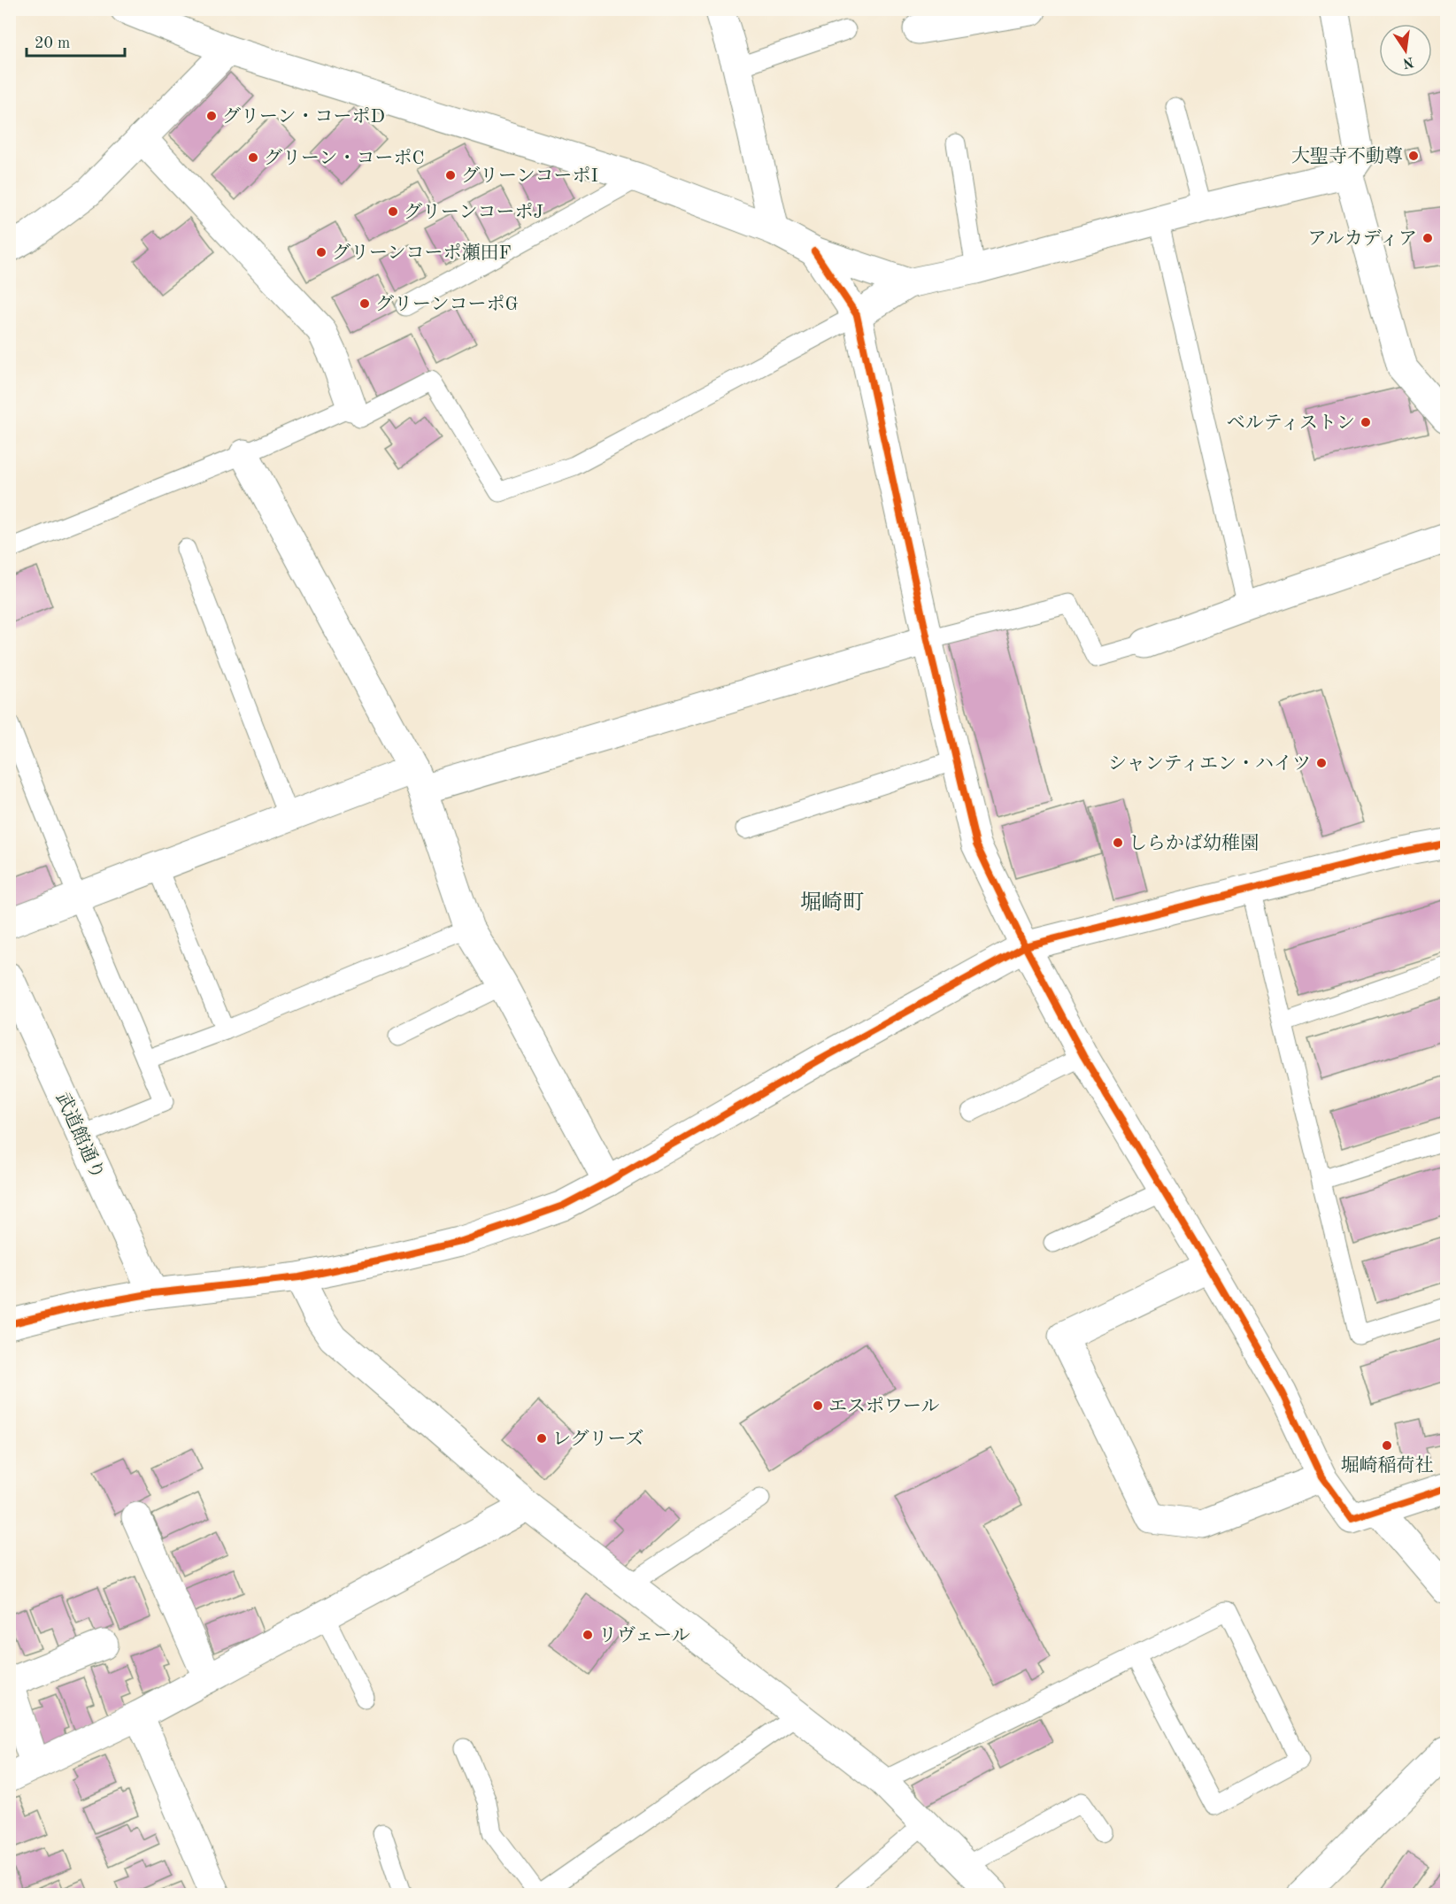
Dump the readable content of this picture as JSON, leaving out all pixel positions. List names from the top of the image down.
{
  "streets": {
    "street": ["武道館通り"]
  },
  "districts": ["堀崎町"],
  "places": [
    "グリーン・コーポD",
    "大聖寺不動尊",
    "グリーン・コーポC",
    "グリーンコーポI",
    "グリーンコーポJ",
    "アルカディア",
    "グリーンコーポ瀬田F",
    "グリーンコーポG",
    "ベルティストン",
    "シャンティエン・ハイツ",
    "しらかば幼稚園",
    "エスポワール",
    "レグリーズ",
    "堀崎稲荷社",
    "リヴェール"
  ],
  "scale_bar": "20 m",
  "north": "bottom"
}
